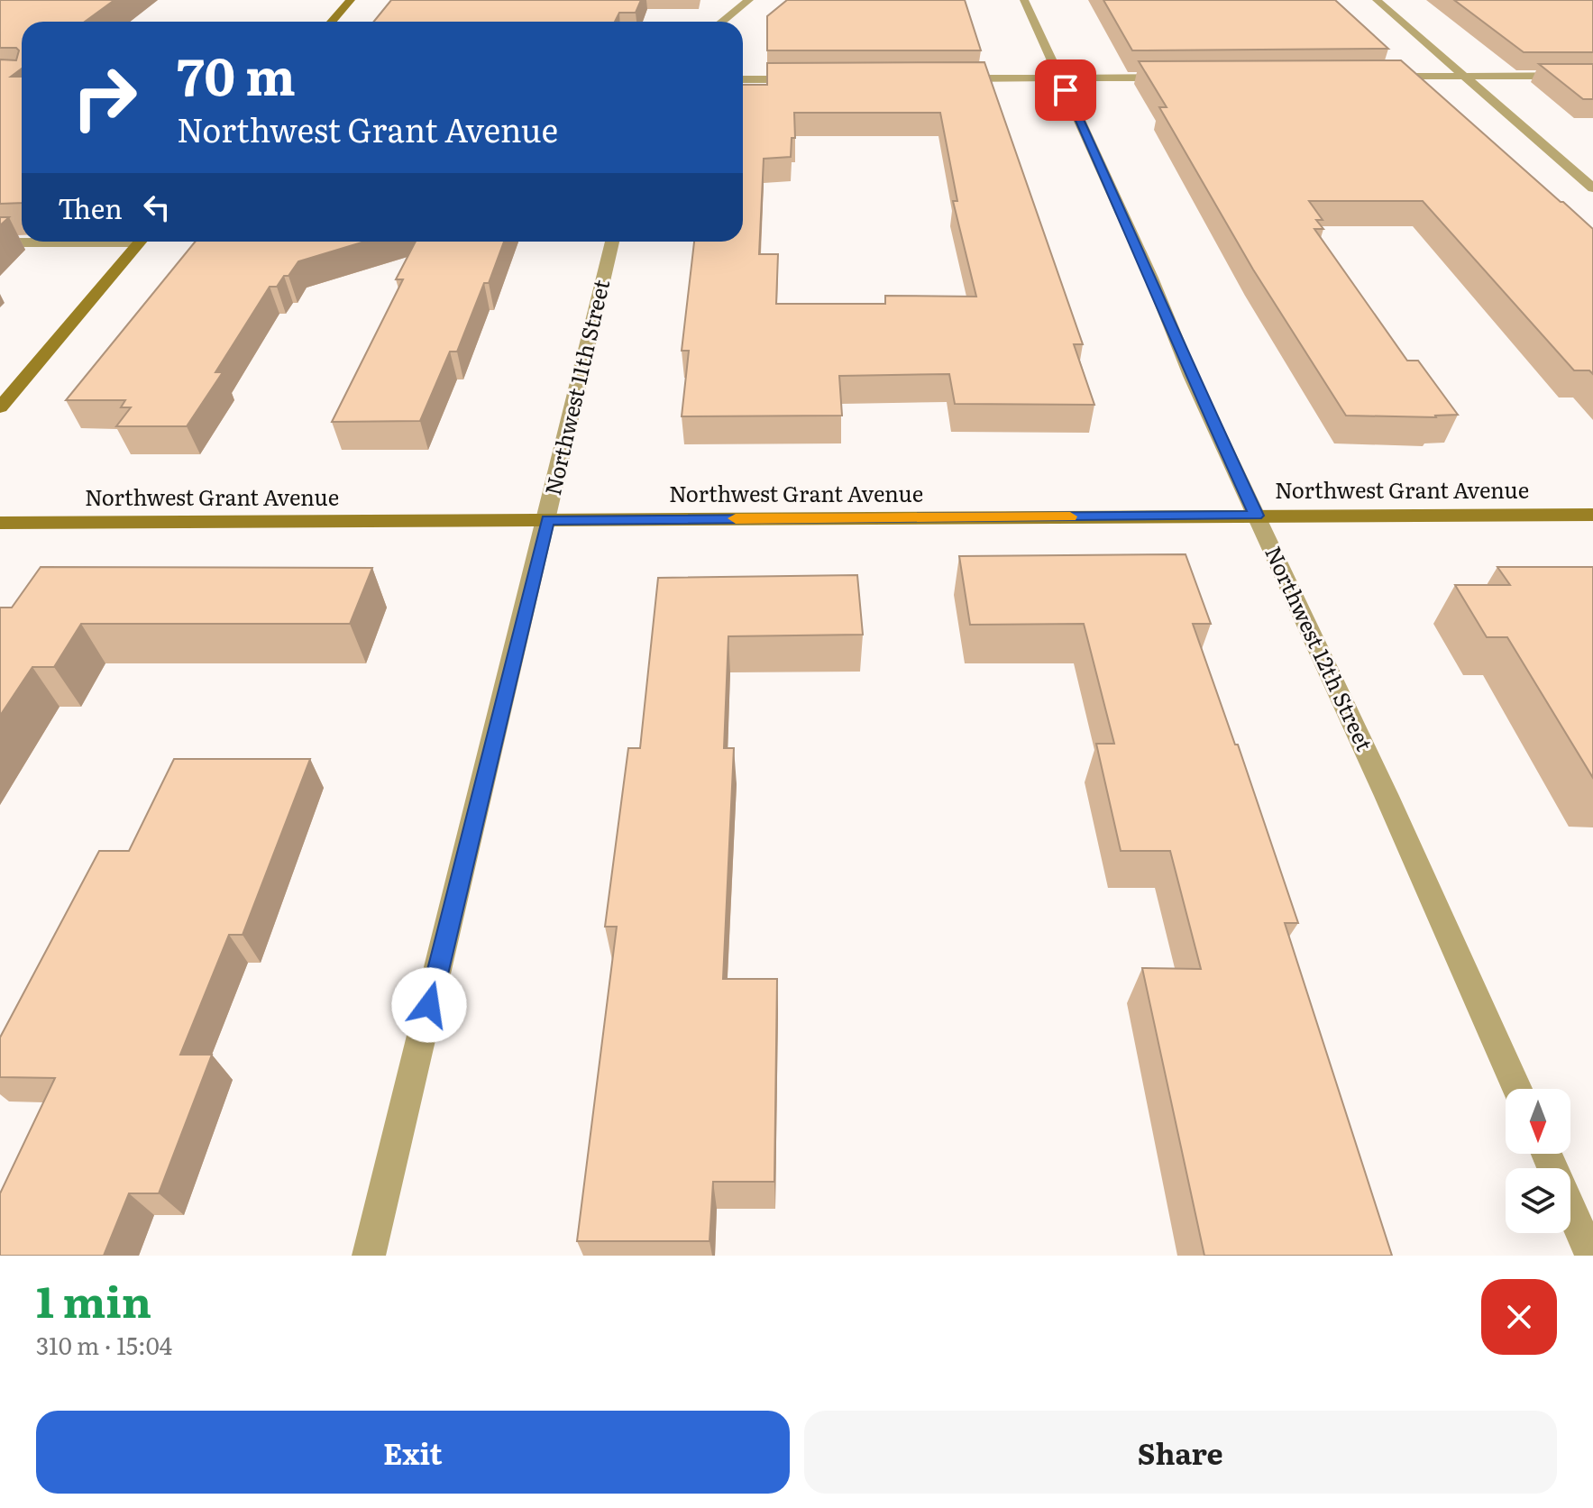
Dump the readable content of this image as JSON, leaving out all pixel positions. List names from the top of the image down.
{
  "streets": {
    "main road": ["Northwest Grant Avenue"],
    "street": ["Northwest 11th Street", "Northwest 12th Street"]
  },
  "crossings": [
    ["Northwest 11th Street", "Northwest Grant Avenue"],
    ["Northwest Grant Avenue", "Northwest 12th Street"]
  ],
  "north": "bottom",
  "page": {
    "turn": ["70 m", "Northwest Grant Avenue"],
    "then": "Then",
    "heading": ["1 min", "310 m · 15:04"],
    "buttons": ["Exit", "Share"]
  }
}
